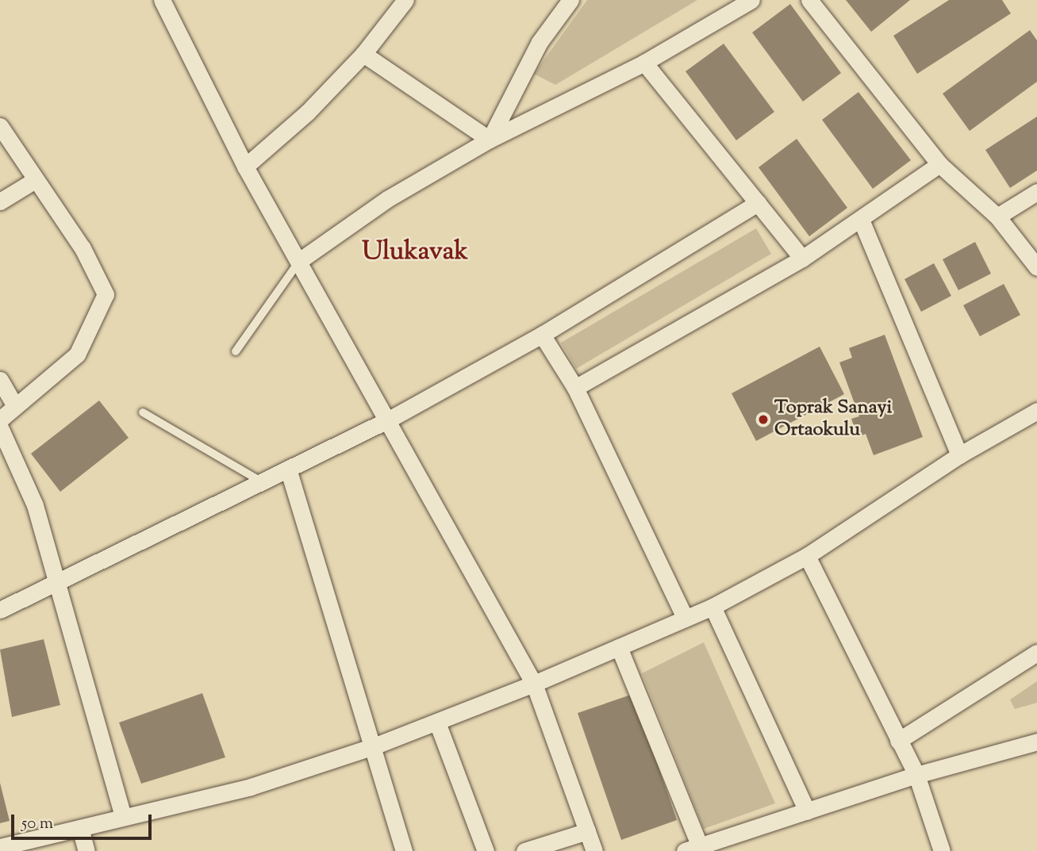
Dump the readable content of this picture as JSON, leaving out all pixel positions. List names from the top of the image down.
{
  "districts": ["Ulukavak"],
  "places": ["Toprak Sanayi Ortaokulu"],
  "scale_bar": "50 m"
}
